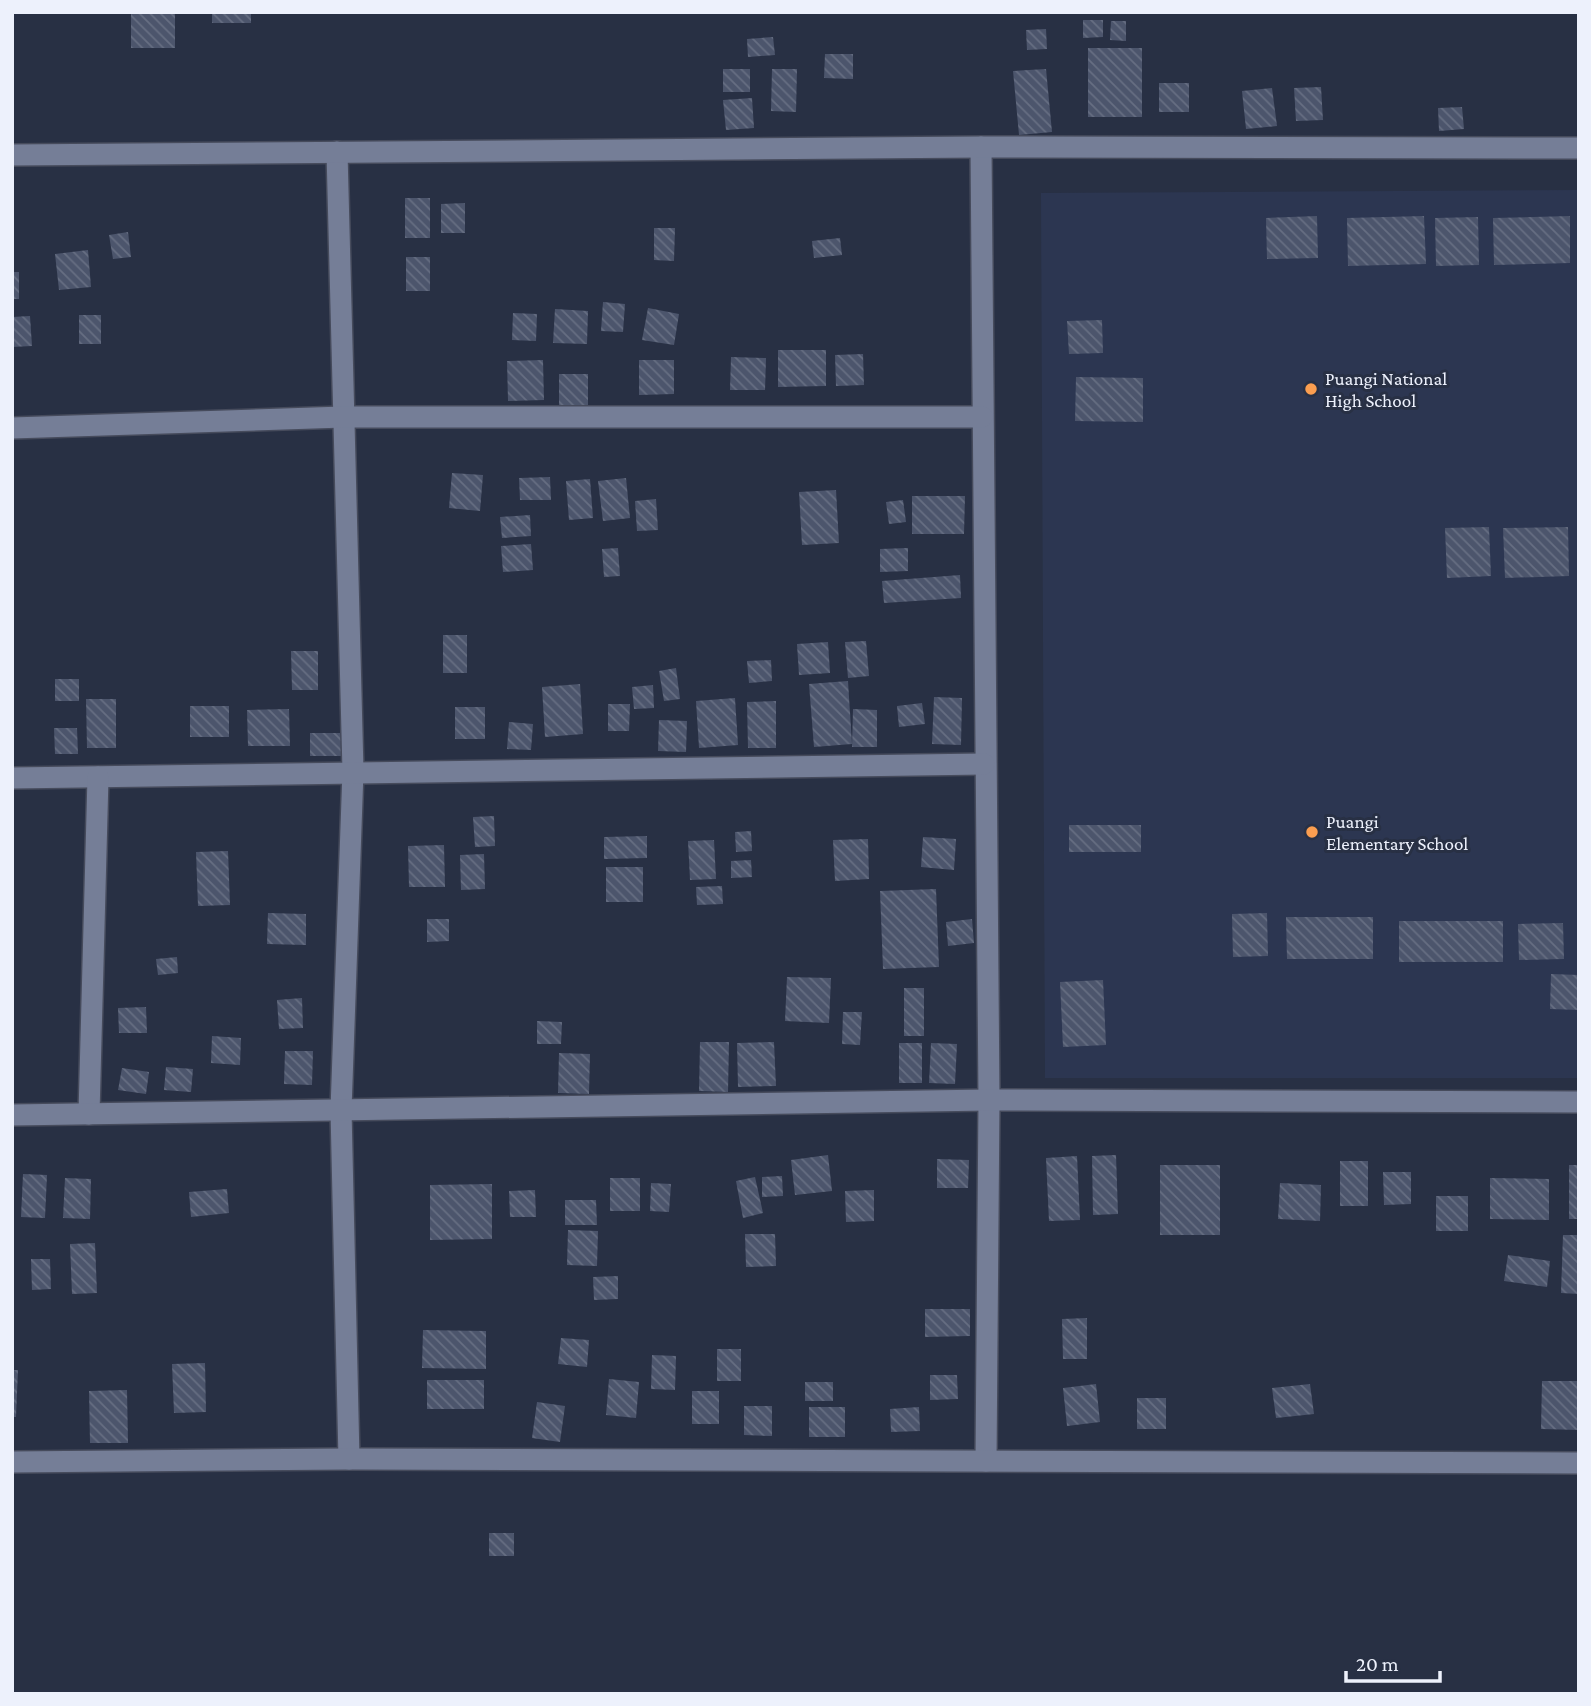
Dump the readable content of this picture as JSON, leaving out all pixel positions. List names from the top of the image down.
{
  "places": ["Puangi National High School", "Puangi Elementary School"],
  "scale_bar": "20 m"
}
